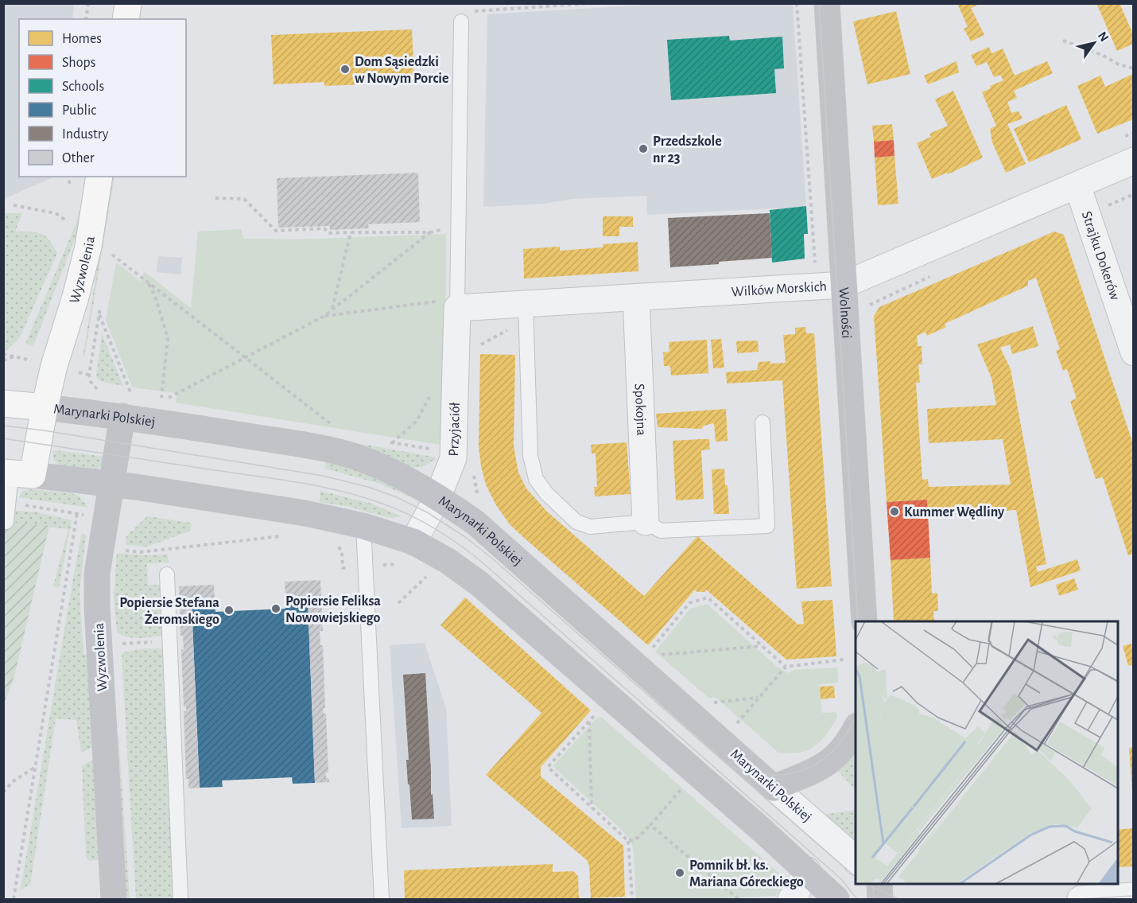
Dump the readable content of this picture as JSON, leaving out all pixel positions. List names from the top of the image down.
{
  "streets": {
    "main road": ["Wyzwolenia", "Marynarki Polskiej"],
    "street": [
      "Strajku Dokerów",
      "Wilków Morskich",
      "Wolności",
      "Spokojna",
      "Przyjaciół"
    ]
  },
  "crossings": [
    ["Strajku Dokerów", "Wilków Morskich"],
    ["Wyzwolenia", "Marynarki Polskiej"],
    ["Wilków Morskich", "Wolności"],
    ["Wilków Morskich", "Spokojna"],
    ["Wilków Morskich", "Przyjaciół"],
    ["Marynarki Polskiej", "Przyjaciół"]
  ],
  "places": [
    "Dom Sąsiedzki w Nowym Porcie",
    "Przedszkole nr 23",
    "Kummer Wędliny",
    "Popiersie Feliksa Nowowiejskiego",
    "Popiersie Stefana Żeromskiego",
    "Pomnik bł. ks. Mariana Góreckiego"
  ],
  "legend": [
    "Homes",
    "Shops",
    "Schools",
    "Public",
    "Industry",
    "Other"
  ],
  "north": "top right"
}
